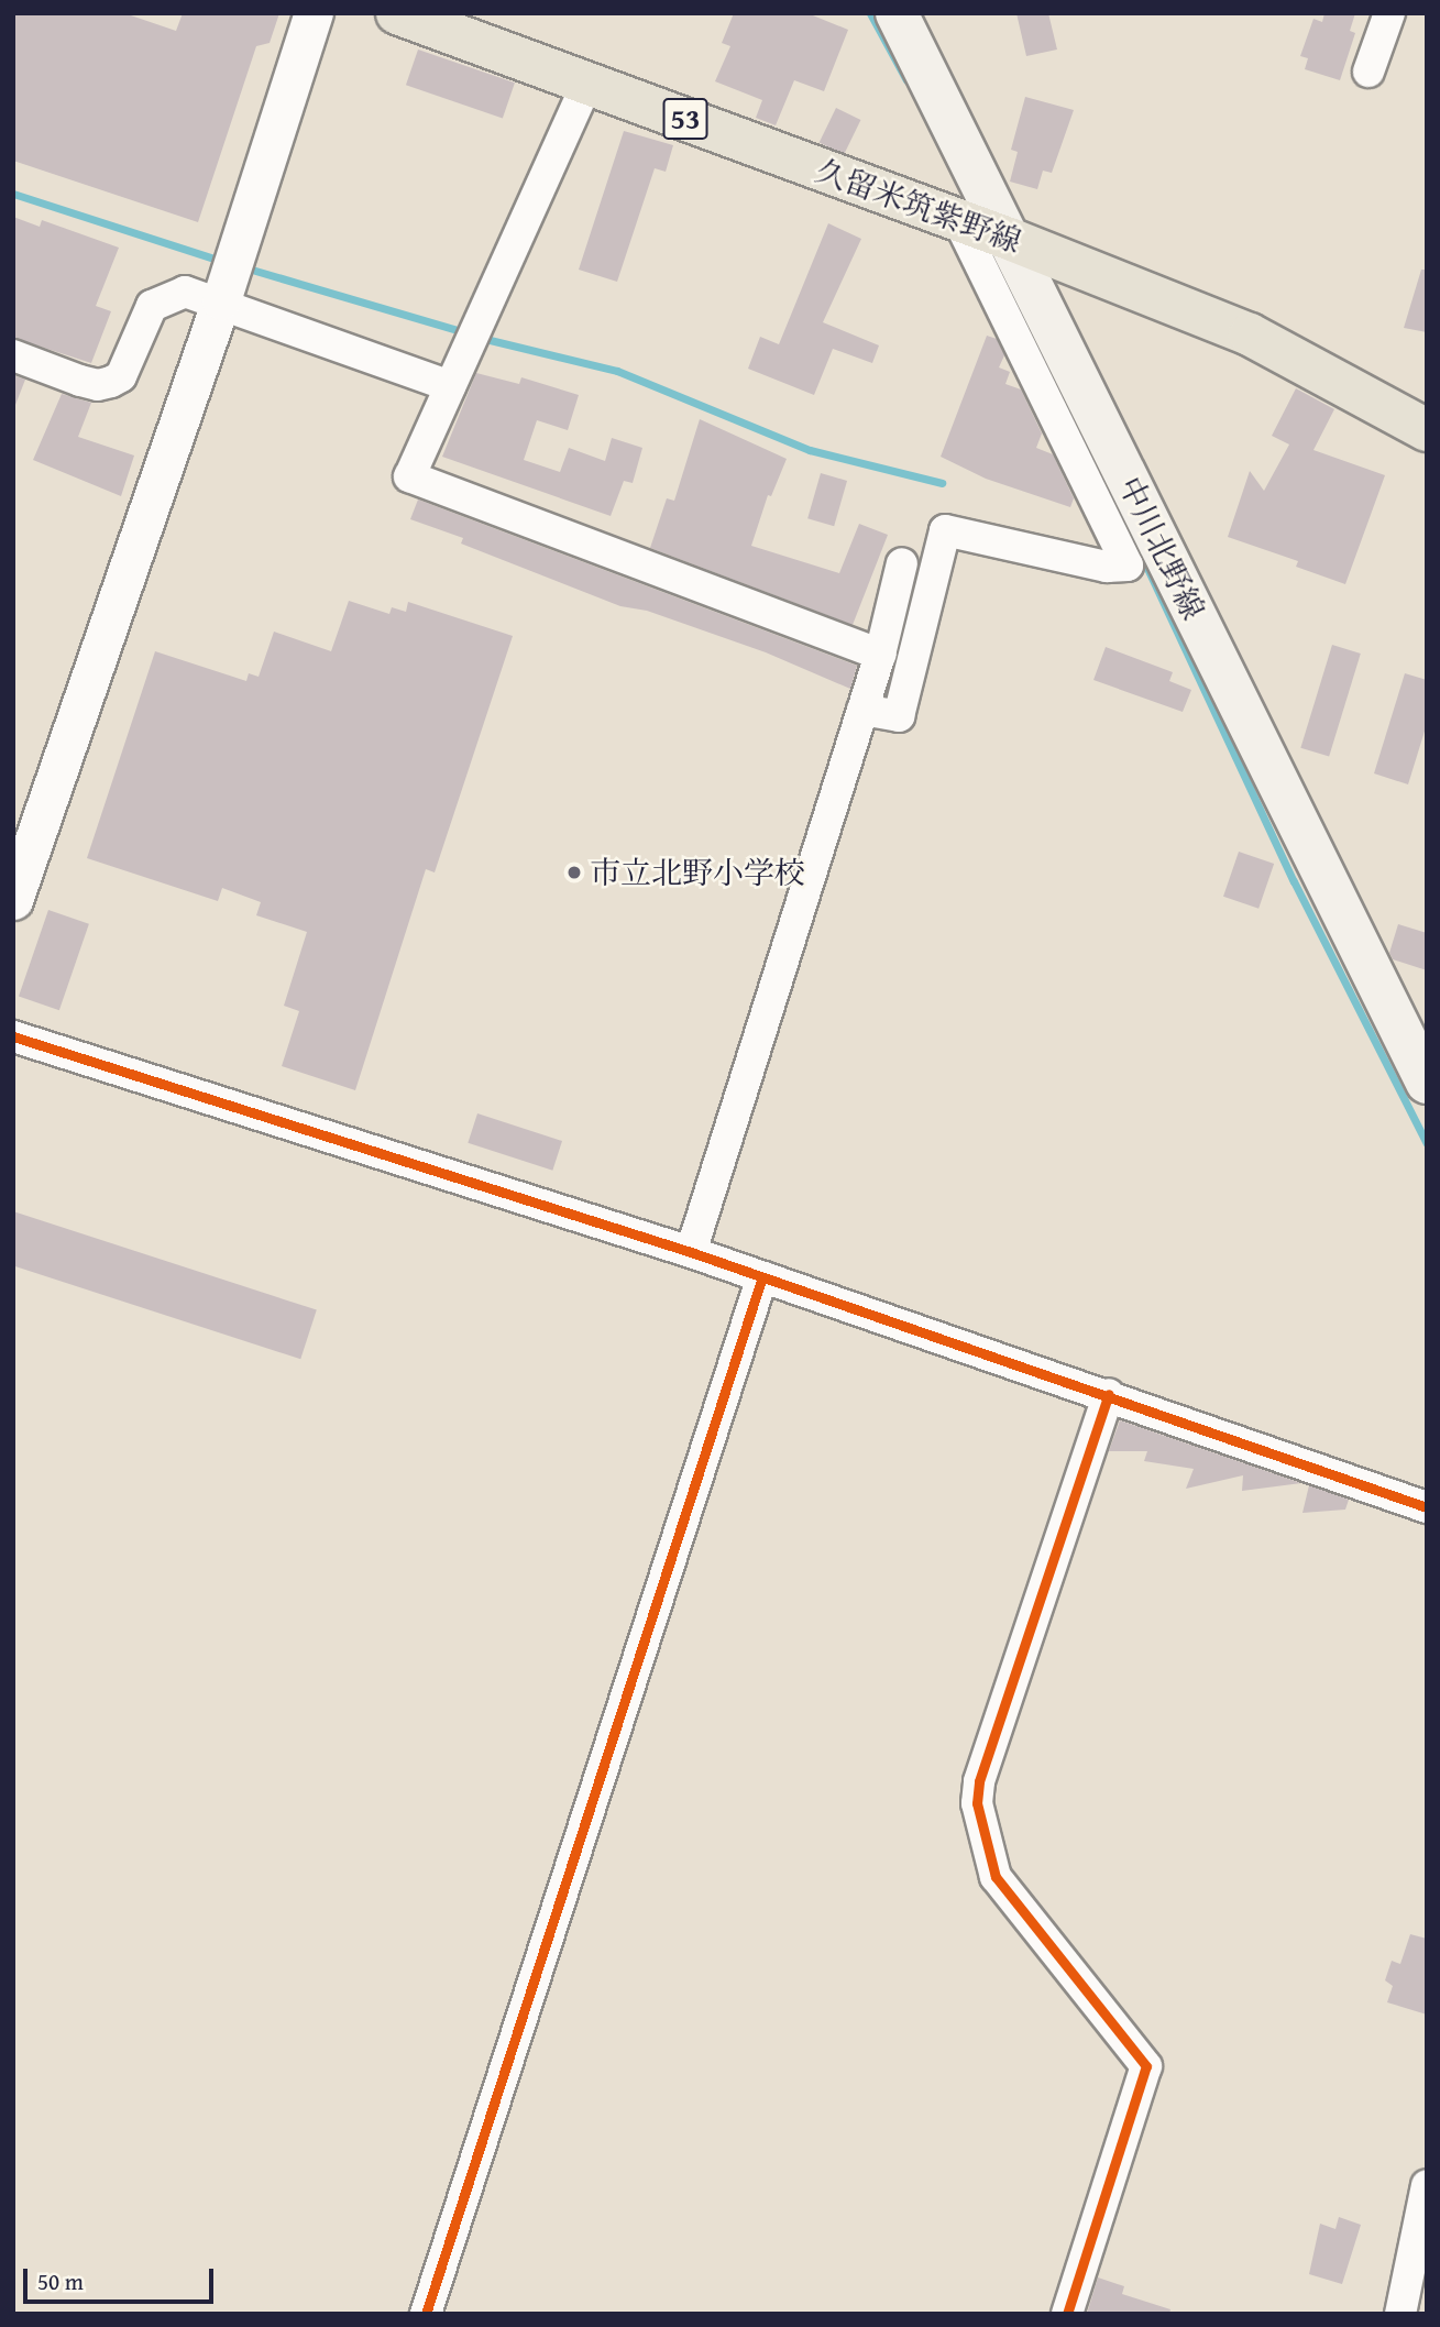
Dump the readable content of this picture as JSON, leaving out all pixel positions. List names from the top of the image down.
{
  "streets": {
    "main road": ["53", "久留米筑紫野線", "中川北野線"]
  },
  "crossings": [
    ["久留米筑紫野線", "中川北野線"]
  ],
  "places": ["市立北野小学校"],
  "scale_bar": "50 m"
}
